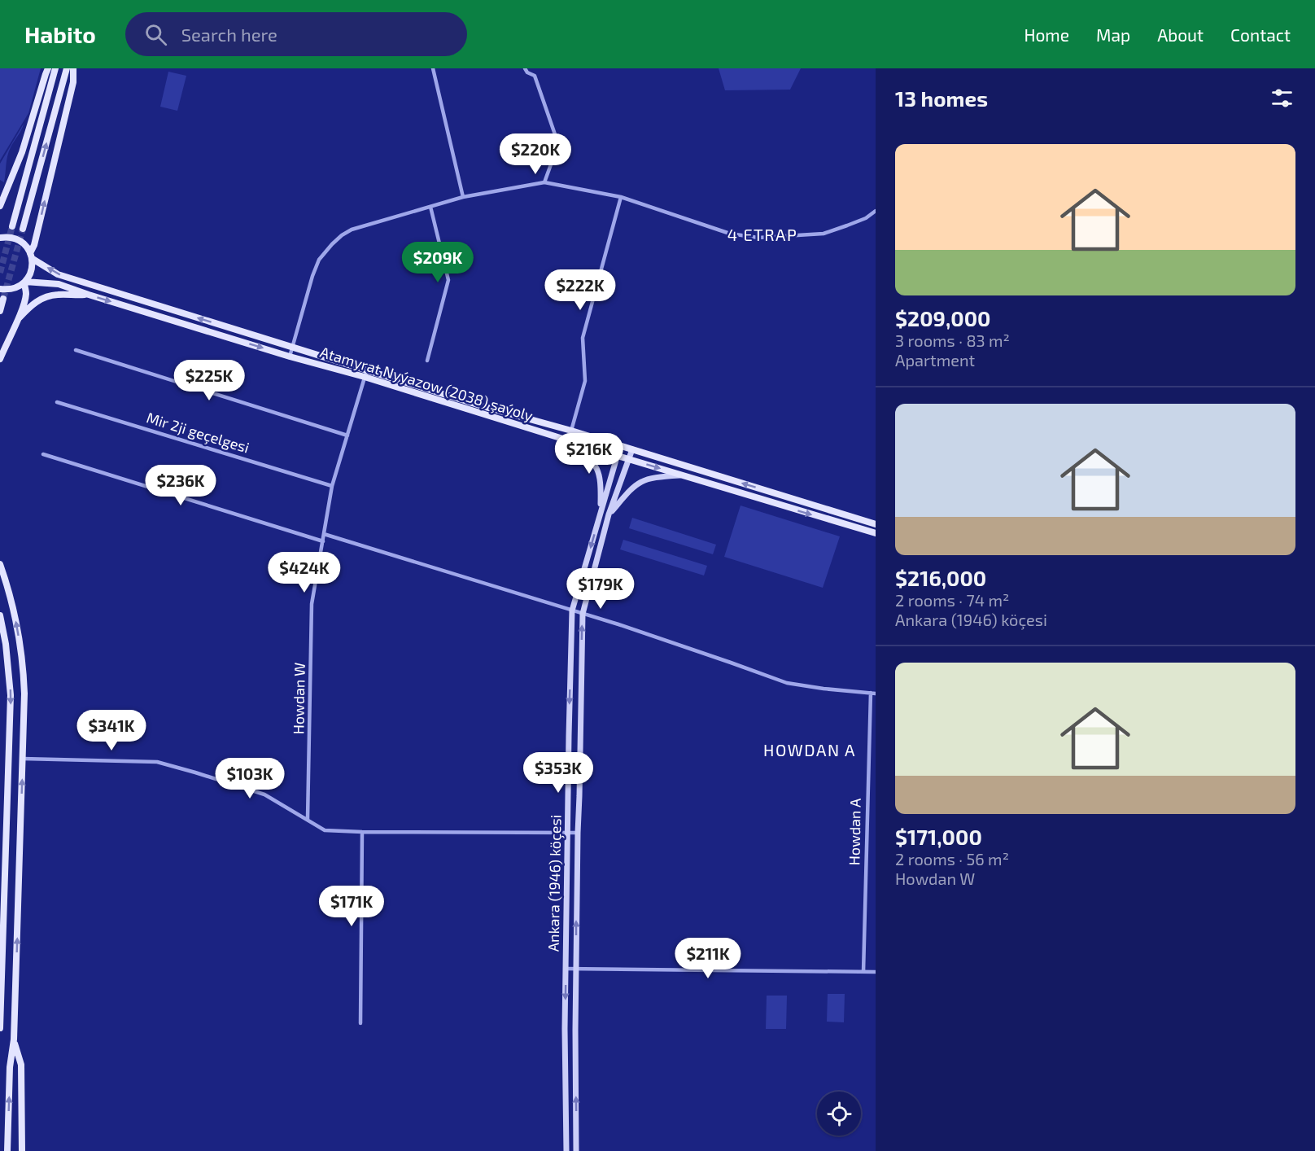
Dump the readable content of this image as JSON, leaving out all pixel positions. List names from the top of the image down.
{
  "streets": {
    "main road": ["Atamyrat Nyýazow (2038) şaýoly", "Ankara (1946) köçesi"],
    "street": ["Mir 2ji geçelgesi", "Howdan W", "Howdan A"]
  },
  "crossings": [
    ["Atamyrat Nyýazow (2038) şaýoly", "Howdan W"],
    ["Atamyrat Nyýazow (2038) şaýoly", "Ankara (1946) köçesi"],
    ["Mir 2ji geçelgesi", "Howdan W"]
  ],
  "districts": ["4 ETRAP", "HOWDAN A"],
  "page": {
    "header": "Habito",
    "search": "Search here",
    "nav": [
      "Home",
      "Map",
      "About",
      "Contact"
    ],
    "heading": "13 homes",
    "list": [
      {
        "name": "$209,000",
        "note": "3 rooms · 83 m² · Apartment"
      },
      {
        "name": "$216,000",
        "note": "2 rooms · 74 m² · Ankara (1946) köçesi"
      },
      {
        "name": "$171,000",
        "note": "2 rooms · 56 m² · Howdan W"
      }
    ],
    "price": [
      "$220K",
      "$209K",
      "$222K",
      "$225K",
      "$216K",
      "$236K",
      "$424K",
      "$179K",
      "$341K",
      "$353K",
      "$103K",
      "$171K",
      "$211K"
    ]
  }
}
